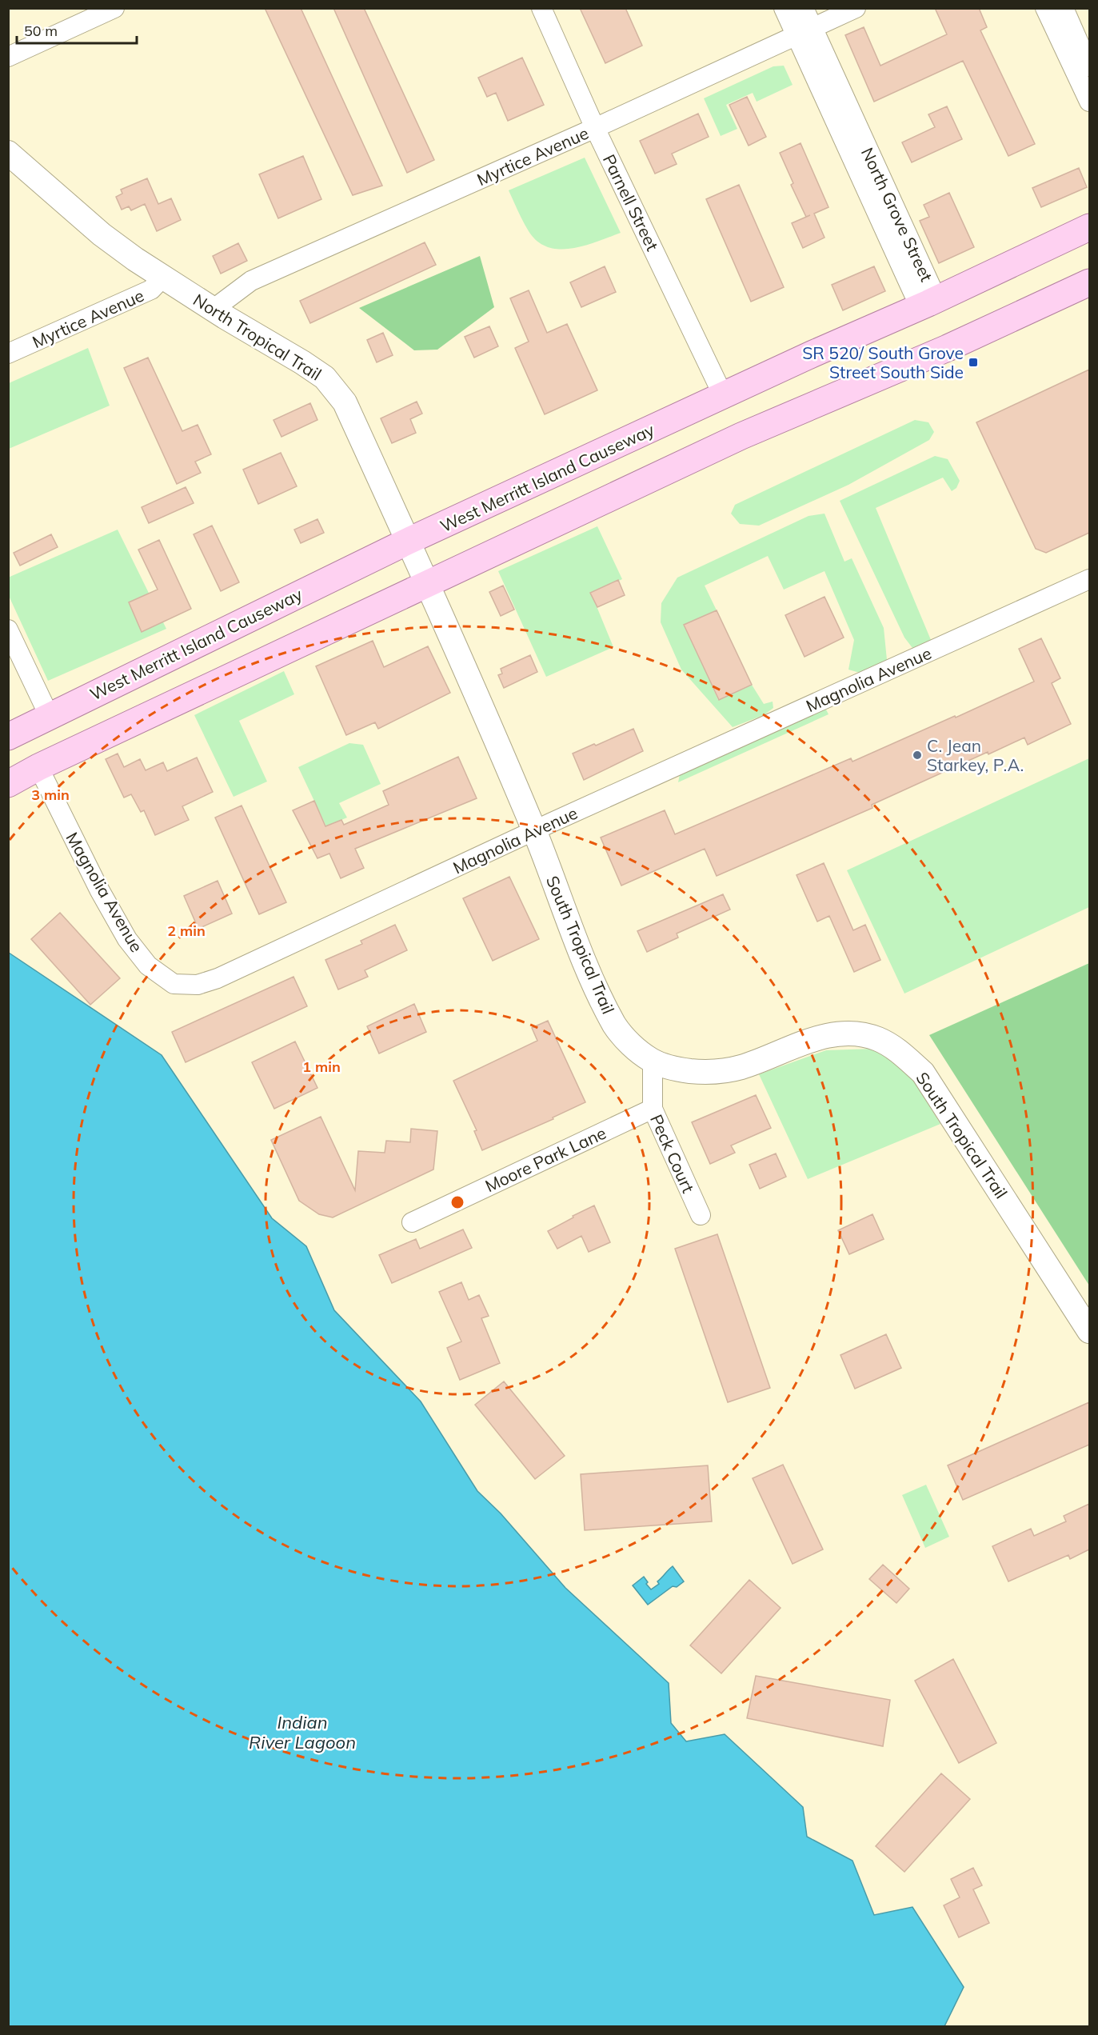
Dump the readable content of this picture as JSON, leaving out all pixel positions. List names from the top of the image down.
{
  "streets": {
    "main road": ["West Merritt Island Causeway"],
    "street": [
      "Myrtice Avenue",
      "Parnell Street",
      "North Grove Street",
      "North Tropical Trail",
      "Magnolia Avenue",
      "South Tropical Trail",
      "Peck Court",
      "Moore Park Lane"
    ]
  },
  "crossings": [
    ["Myrtice Avenue", "Parnell Street"],
    ["Myrtice Avenue", "North Grove Street"],
    ["Myrtice Avenue", "North Tropical Trail"],
    ["Parnell Street", "West Merritt Island Causeway"],
    ["North Grove Street", "West Merritt Island Causeway"],
    ["North Tropical Trail", "West Merritt Island Causeway"],
    ["North Tropical Trail", "South Tropical Trail"],
    ["Magnolia Avenue", "South Tropical Trail"],
    ["South Tropical Trail", "Peck Court"],
    ["Peck Court", "Moore Park Lane"]
  ],
  "water": ["Indian River Lagoon"],
  "places": {
    "transit": ["SR 520/ South Grove Street South Side"],
    "other": ["C. Jean Starkey, P.A."]
  },
  "scale_bar": "50 m",
  "rings": ["3 min", "2 min", "1 min"]
}
